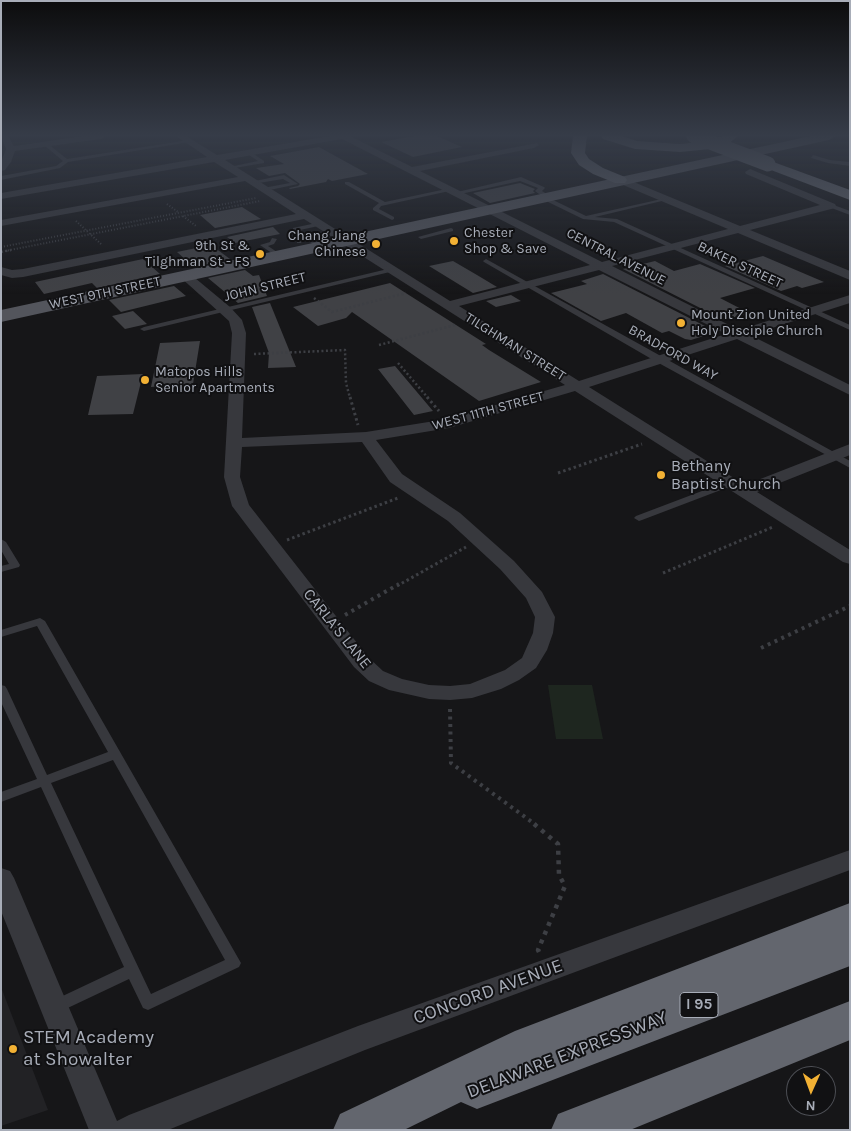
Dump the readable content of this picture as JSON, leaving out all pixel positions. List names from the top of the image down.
{
  "streets": {
    "highway": ["I 95", "DELAWARE EXPRESSWAY"],
    "main road": ["WEST 9TH STREET"],
    "street": [
      "CENTRAL AVENUE",
      "TILGHMAN STREET",
      "WEST 11TH STREET",
      "CARLA'S LANE",
      "CONCORD AVENUE"
    ],
    "lane": ["BAKER STREET", "JOHN STREET", "BRADFORD WAY"]
  },
  "crossings": [
    ["CENTRAL AVENUE", "WEST 9TH STREET"],
    ["CENTRAL AVENUE", "WEST 11TH STREET"],
    ["BAKER STREET", "WEST 11TH STREET"],
    ["JOHN STREET", "TILGHMAN STREET"],
    ["JOHN STREET", "CARLA'S LANE"],
    ["WEST 9TH STREET", "TILGHMAN STREET"],
    ["WEST 9TH STREET", "CARLA'S LANE"],
    ["TILGHMAN STREET", "WEST 11TH STREET"],
    ["BRADFORD WAY", "WEST 11TH STREET"],
    ["WEST 11TH STREET", "CARLA'S LANE"]
  ],
  "places": [
    "Chester Shop & Save",
    "Chang Jiang Chinese",
    "9th St & Tilghman St - FS",
    "Mount Zion United Holy Disciple Church",
    "Matopos Hills Senior Apartments",
    "Bethany Baptist Church",
    "STEM Academy at Showalter"
  ],
  "north": "bottom"
}
